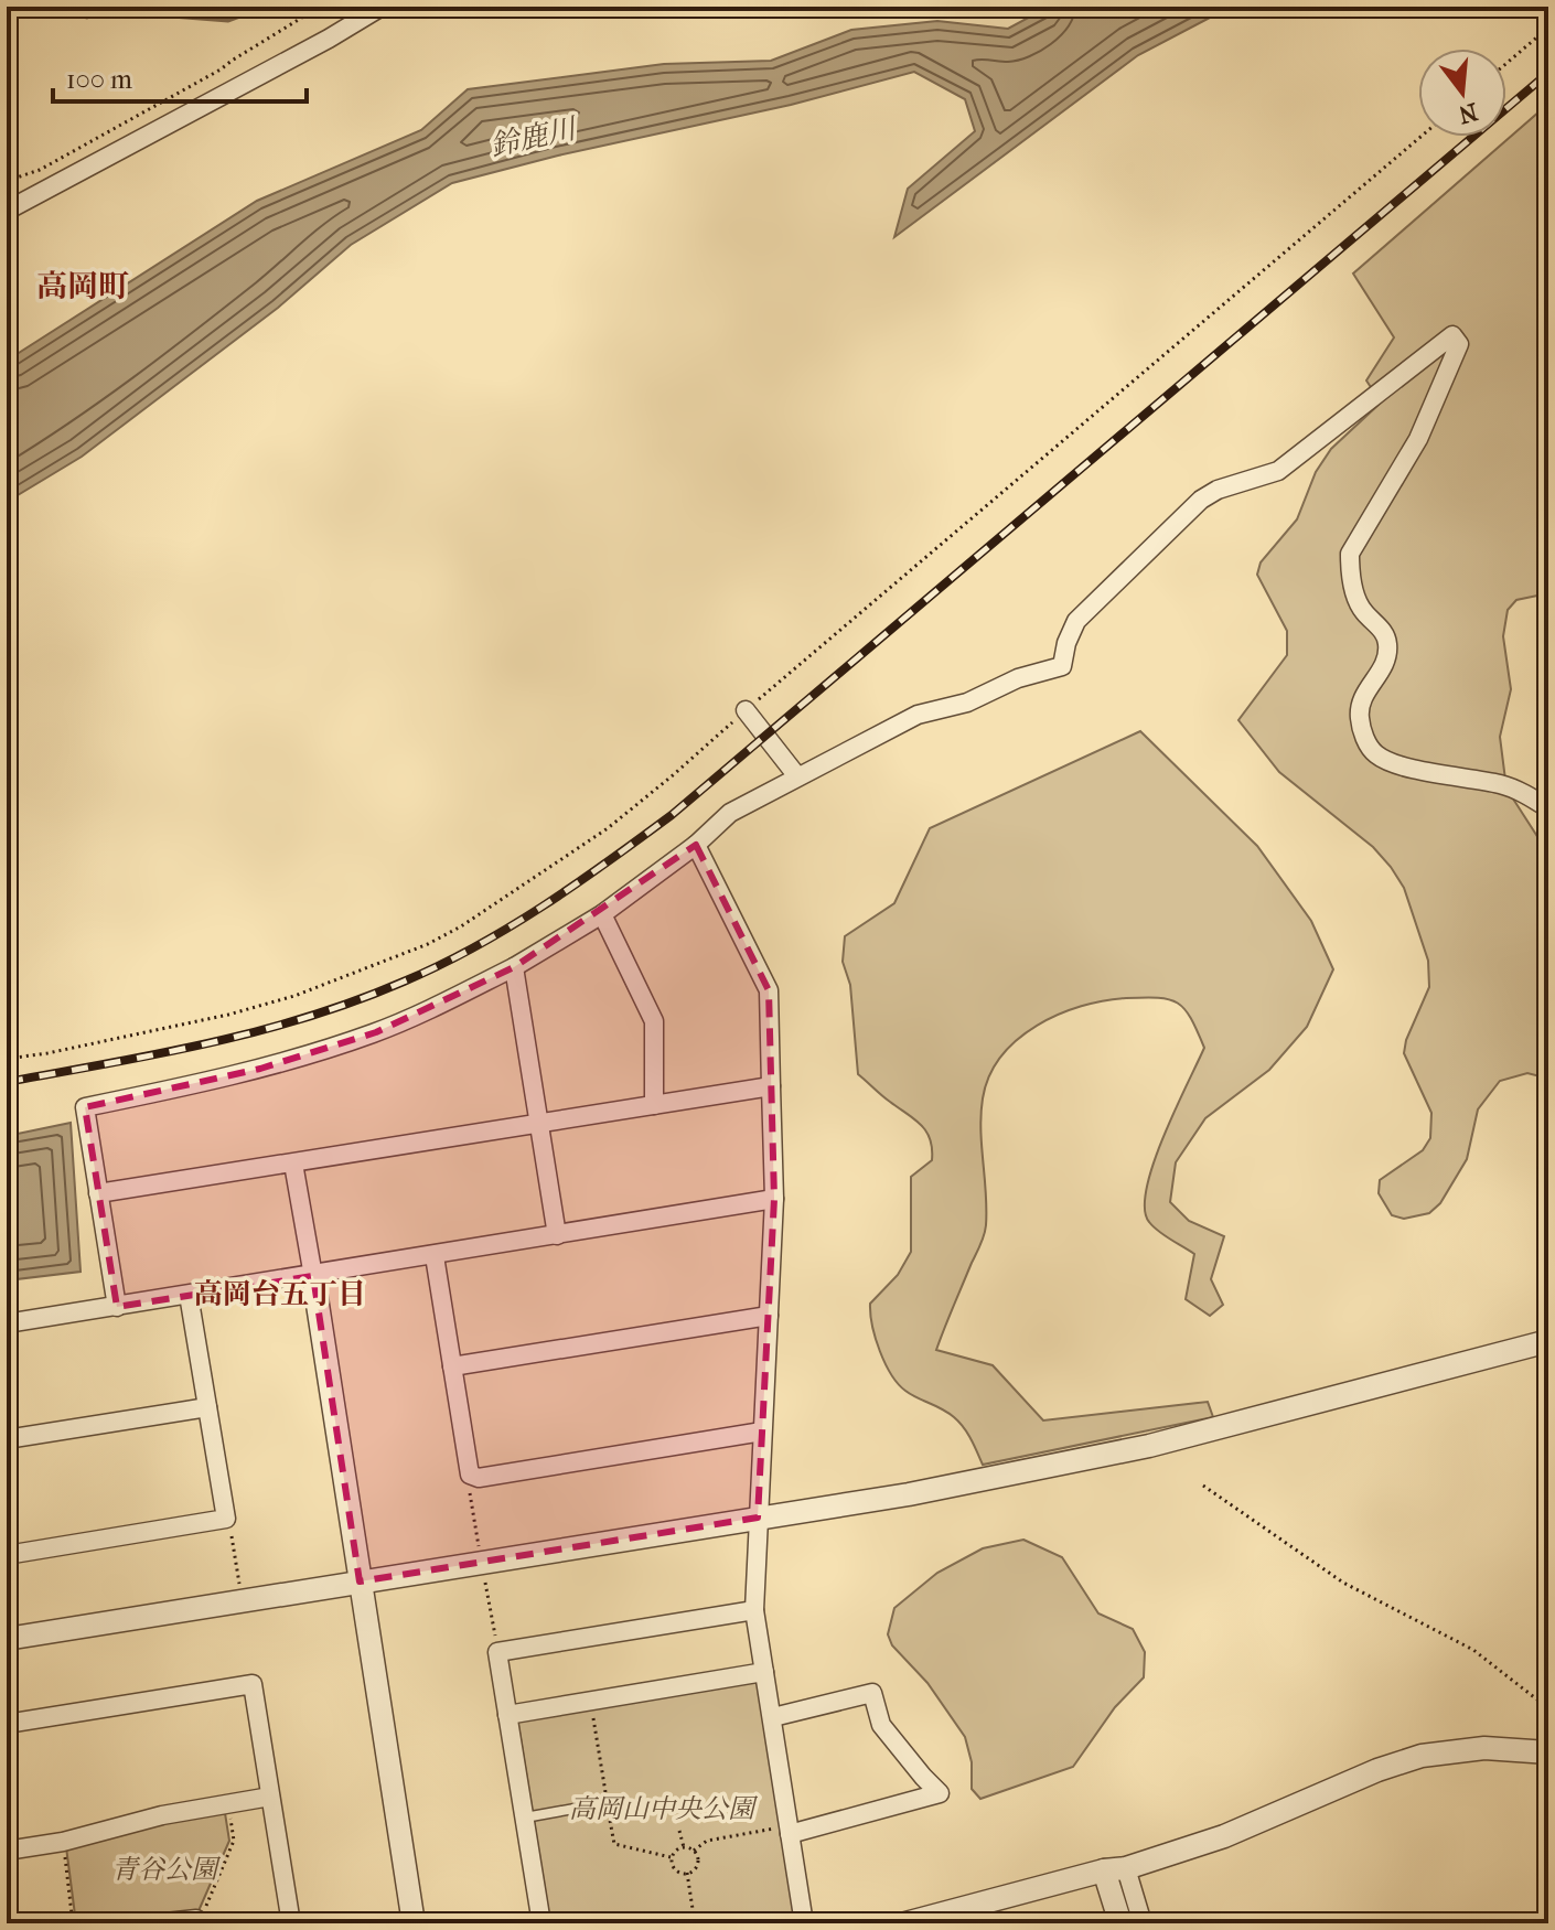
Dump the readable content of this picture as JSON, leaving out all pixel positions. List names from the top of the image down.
{
  "districts": ["高岡町", "高岡台五丁目"],
  "water": ["鈴鹿川"],
  "parks": ["高岡山中央公園", "青谷公園"],
  "scale_bar": "100 m",
  "north": "bottom"
}
